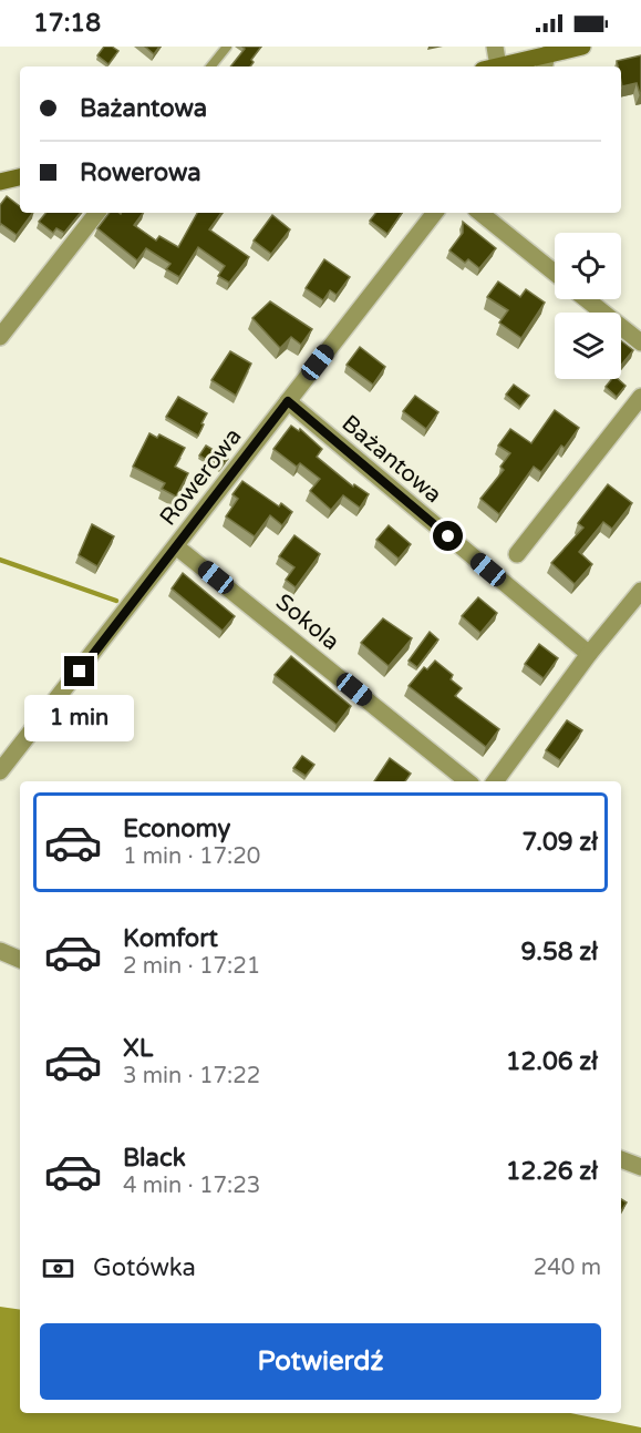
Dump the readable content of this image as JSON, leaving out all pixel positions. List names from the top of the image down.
{
  "streets": {
    "street": ["Bażantowa", "Rowerowa", "Sokola"]
  },
  "crossings": [
    ["Bażantowa", "Rowerowa"],
    ["Rowerowa", "Sokola"]
  ],
  "page": {
    "status": "17:18",
    "banner": ["Bażantowa", "Rowerowa"],
    "bubble": "1 min",
    "list": [
      {
        "name": "Economy",
        "note": "1 min · 17:20",
        "value": "7.09 zł"
      },
      {
        "name": "Komfort",
        "note": "2 min · 17:21",
        "value": "9.58 zł"
      },
      {
        "name": "XL",
        "note": "3 min · 17:22",
        "value": "12.06 zł"
      },
      {
        "name": "Black",
        "note": "4 min · 17:23",
        "value": "12.26 zł"
      }
    ],
    "pay": ["Gotówka", "240 m"],
    "buttons": "Potwierdź"
  }
}
